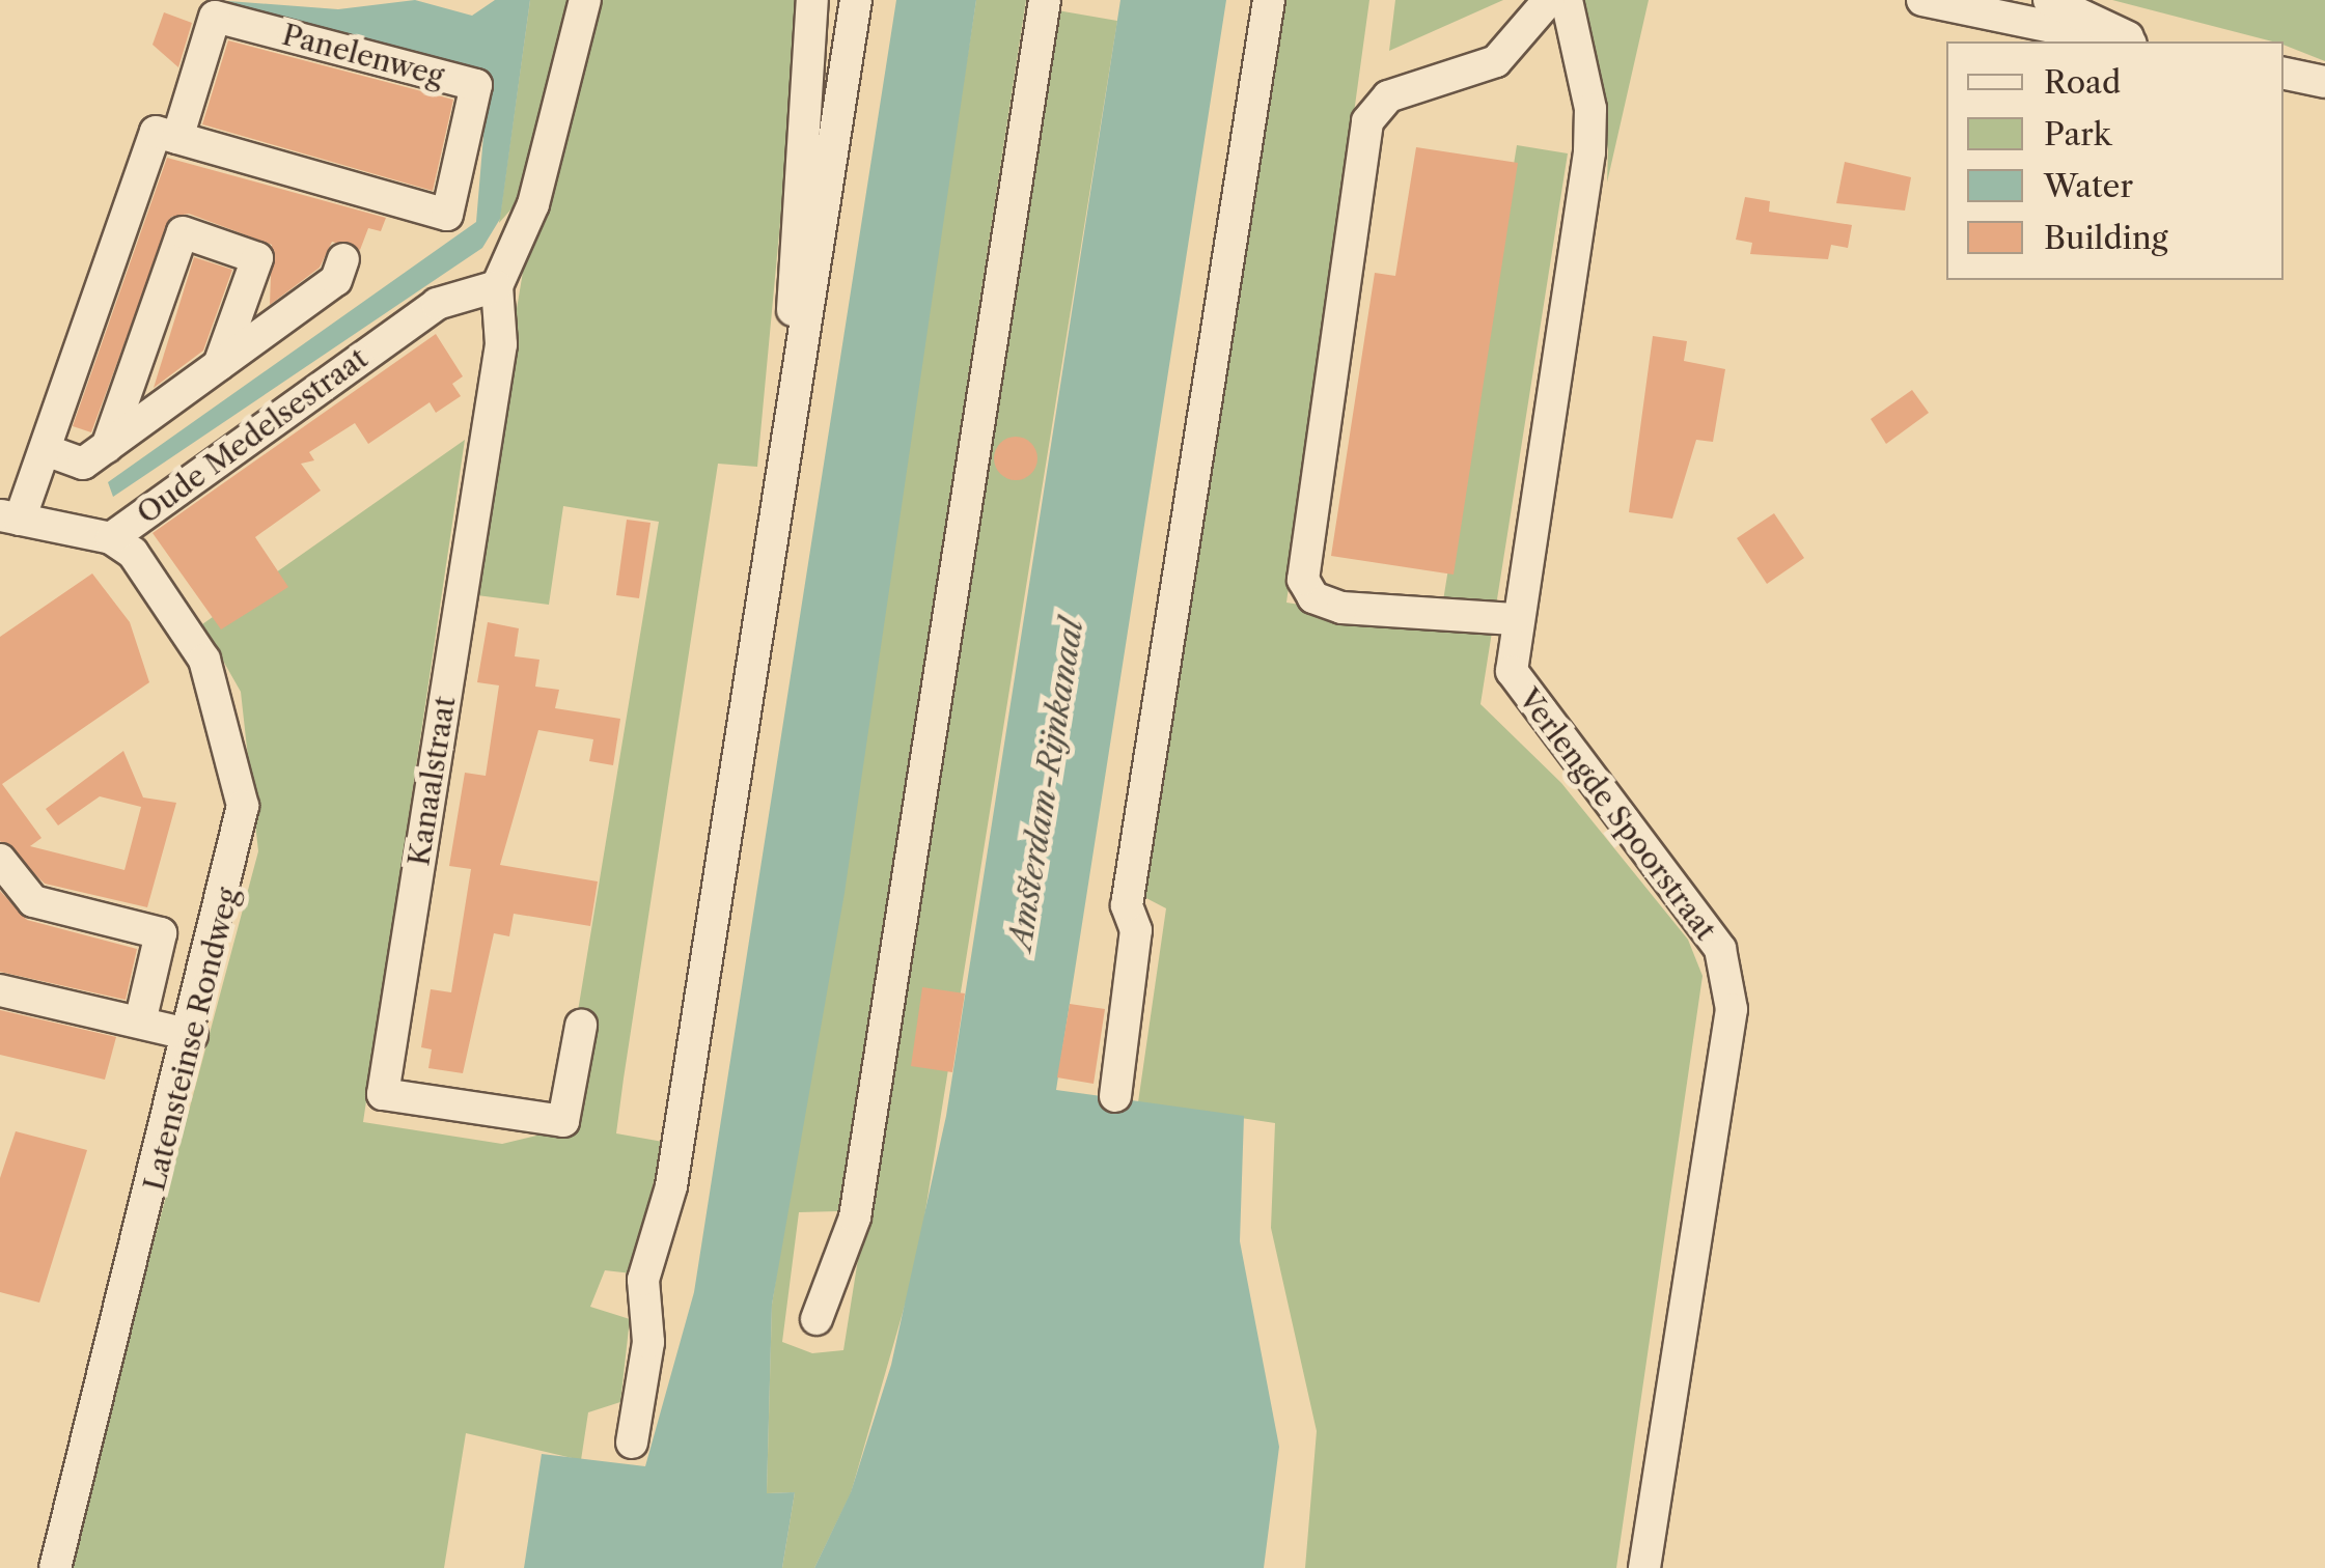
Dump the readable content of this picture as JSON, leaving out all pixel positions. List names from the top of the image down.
{
  "streets": {
    "street": [
      "Panelenweg",
      "Oude Medelsestraat",
      "Kanaalstraat",
      "Verlengde Spoorstraat",
      "Latensteinse Rondweg"
    ]
  },
  "crossings": [
    ["Panelenweg", "Oude Medelsestraat"],
    ["Oude Medelsestraat", "Kanaalstraat"],
    ["Oude Medelsestraat", "Latensteinse Rondweg"]
  ],
  "water": ["Amsterdam-Rijnkanaal"],
  "legend": [
    "Road",
    "Park",
    "Water",
    "Building"
  ]
}
